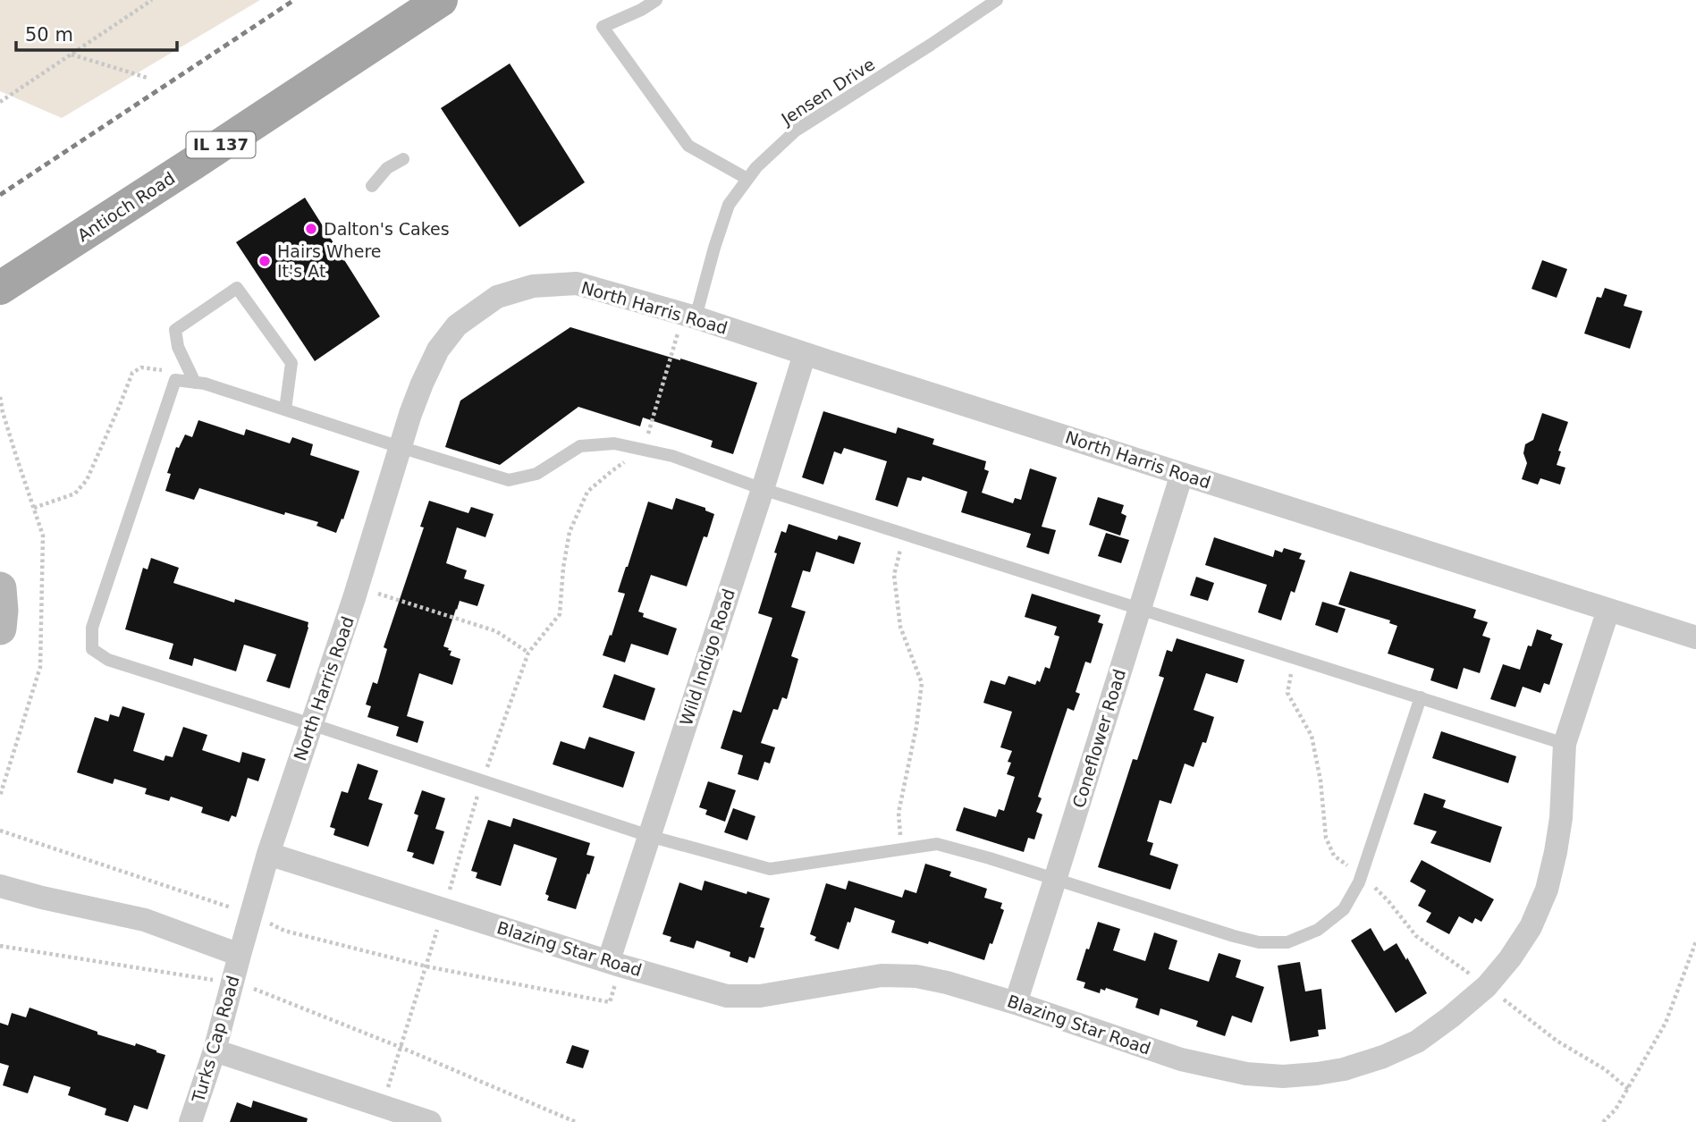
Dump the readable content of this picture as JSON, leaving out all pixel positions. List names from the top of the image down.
{
  "streets": {
    "main road": ["IL 137", "Antioch Road"],
    "street": [
      "North Harris Road",
      "Wild Indigo Road",
      "Coneflower Road",
      "Blazing Star Road",
      "Turks Cap Road"
    ],
    "lane": ["Jensen Drive"]
  },
  "crossings": [
    ["Jensen Drive", "North Harris Road"],
    ["North Harris Road", "Wild Indigo Road"],
    ["North Harris Road", "Coneflower Road"],
    ["North Harris Road", "Blazing Star Road"],
    ["North Harris Road", "Turks Cap Road"],
    ["Wild Indigo Road", "Blazing Star Road"],
    ["Coneflower Road", "Blazing Star Road"]
  ],
  "places": ["Dalton's Cakes", "Hairs Where It's At"],
  "scale_bar": "50 m"
}
